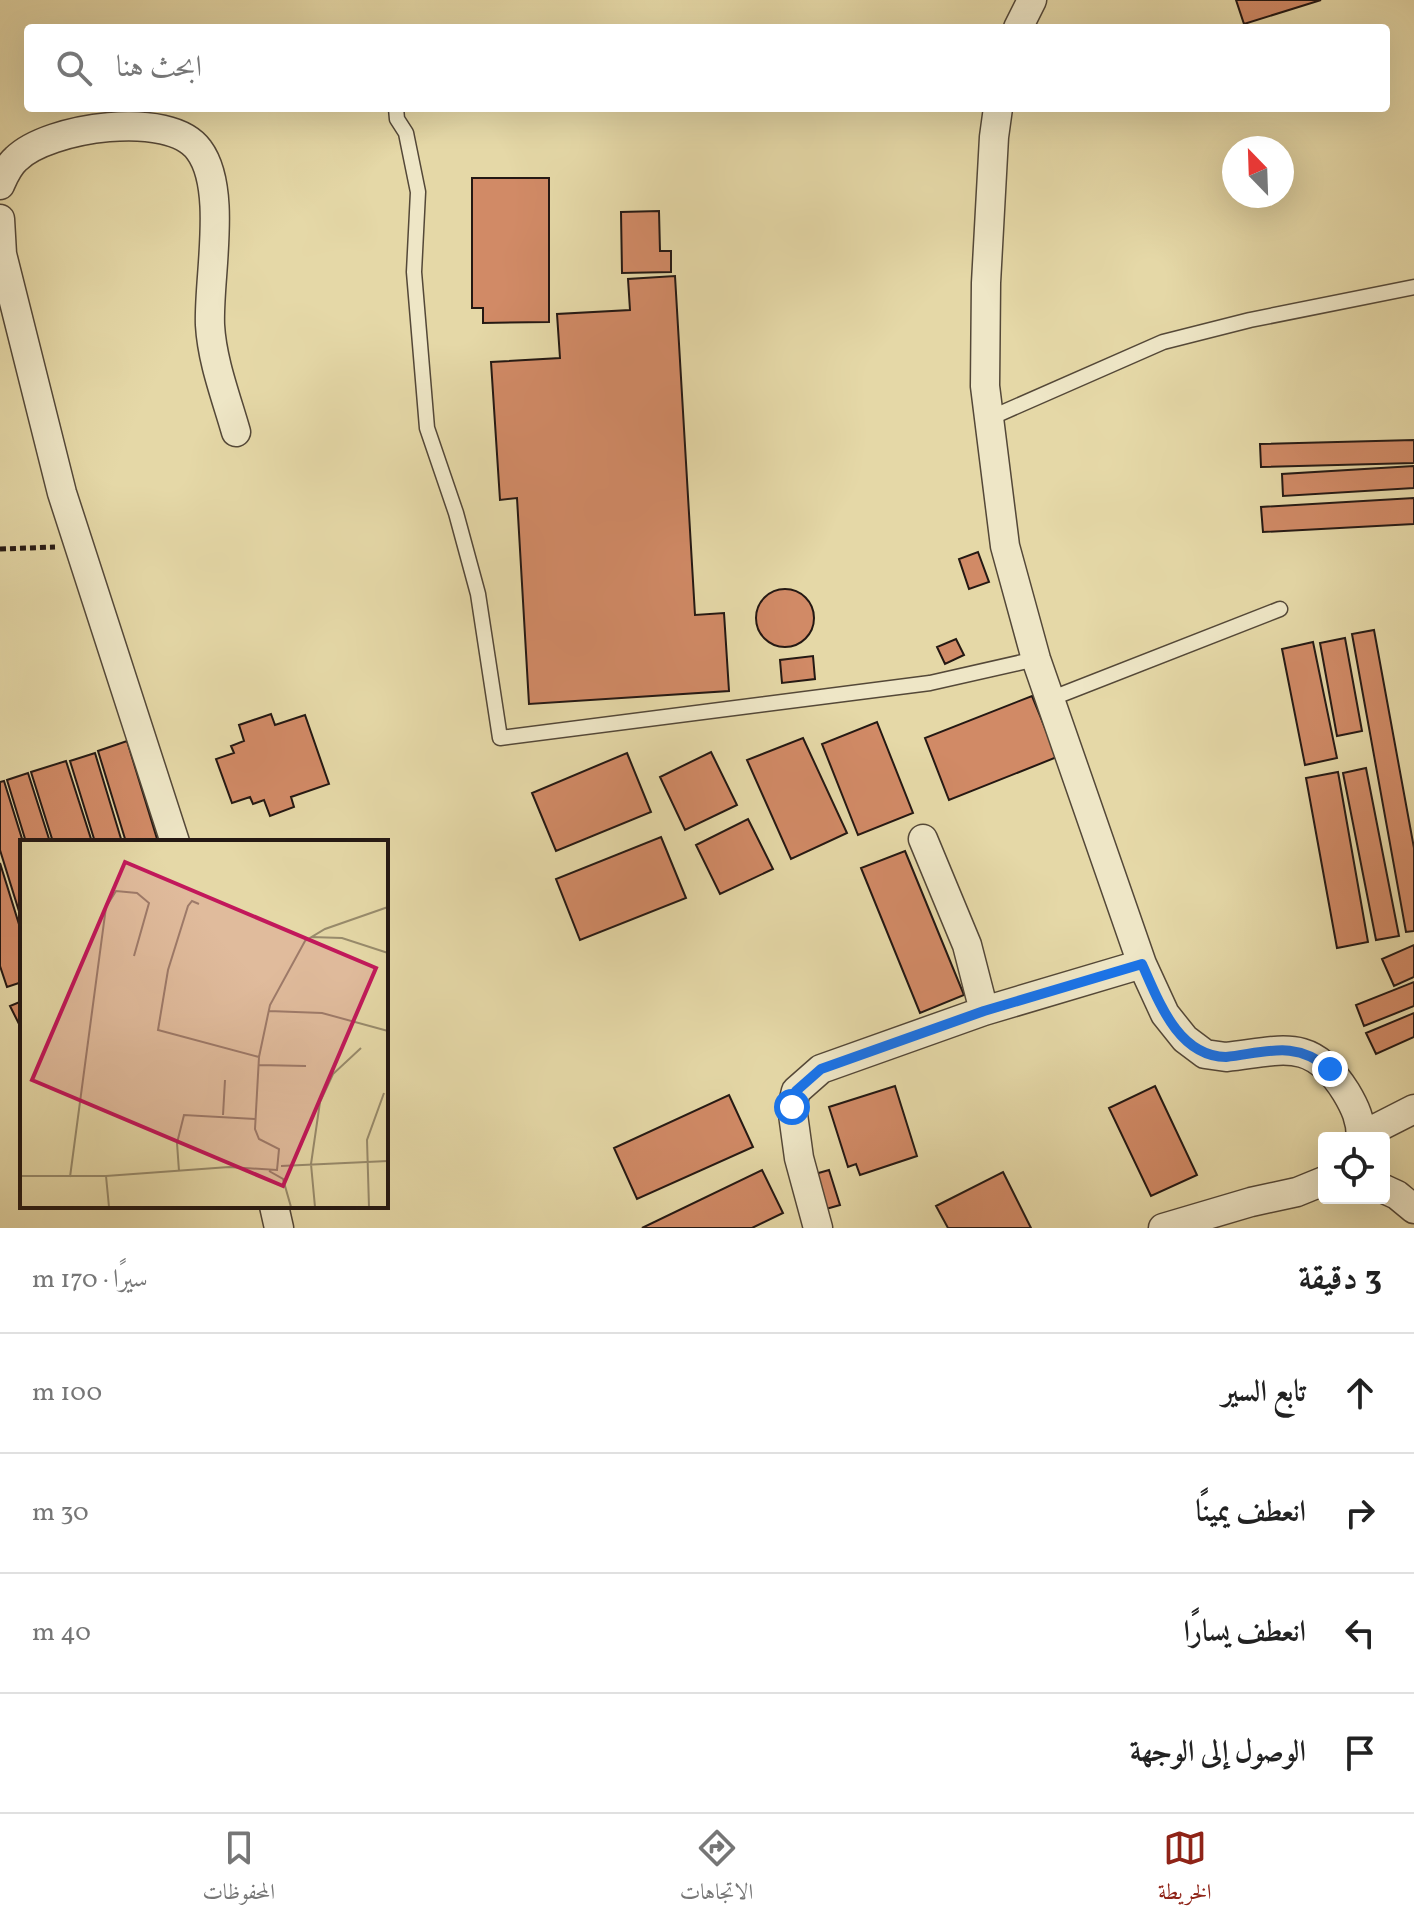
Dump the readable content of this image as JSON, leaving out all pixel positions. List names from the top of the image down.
{
  "north": "top left",
  "page": {
    "search": "ابحث هنا",
    "heading": ["3 دقيقة", "سيرًا · 170 m"],
    "list": [
      ["تابع السير", "100 m"],
      ["انعطف يمينًا", "30 m"],
      ["انعطف يسارًا", "40 m"],
      "الوصول إلى الوجهة"
    ],
    "nav": ["الخريطة", "الاتجاهات", "المحفوظات"]
  }
}
